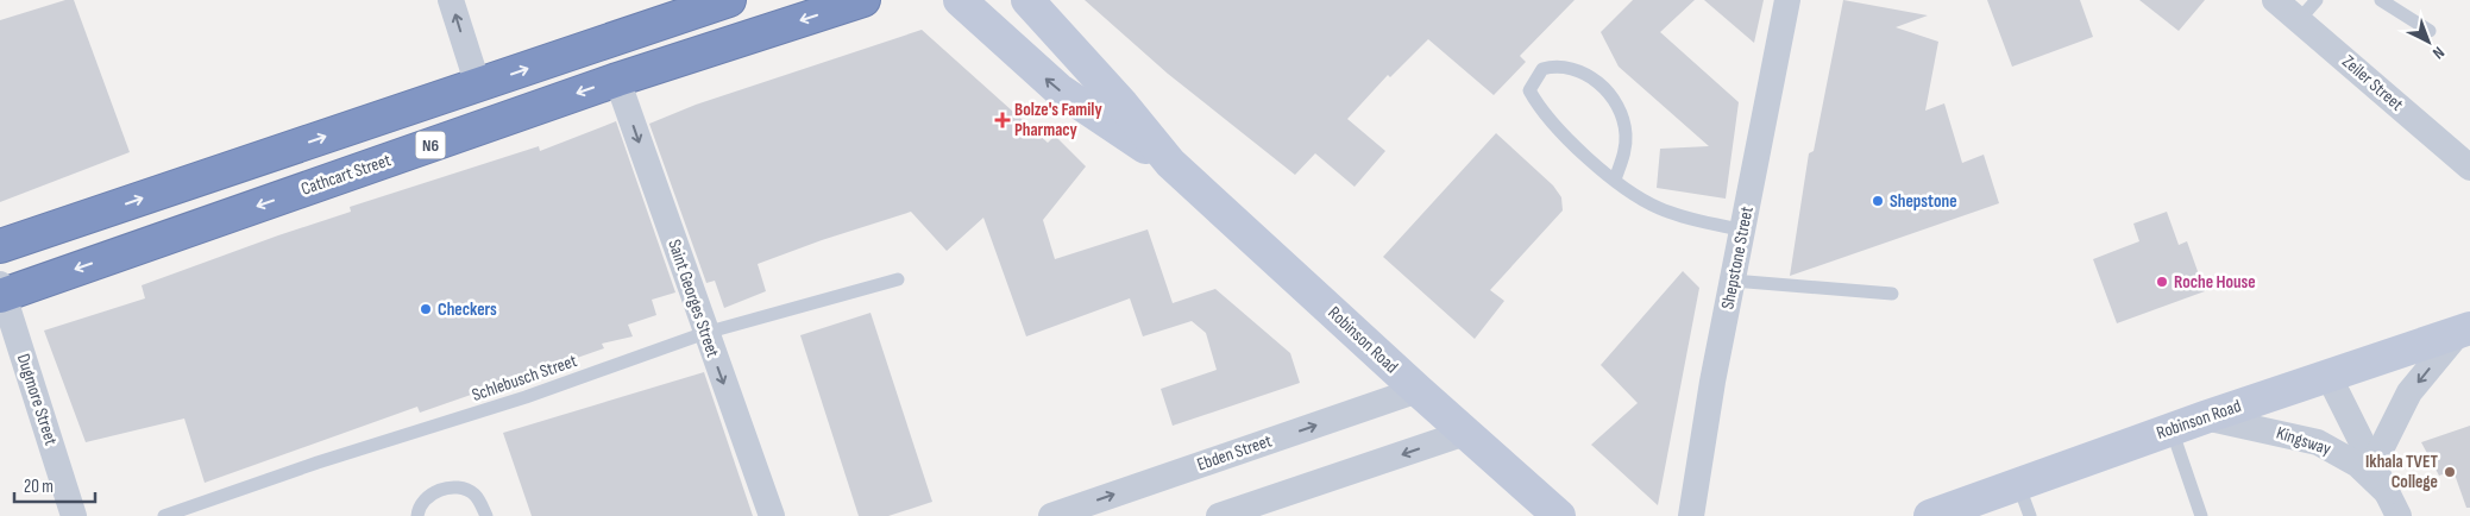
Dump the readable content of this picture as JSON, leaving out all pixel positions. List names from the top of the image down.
{
  "streets": {
    "highway": ["N6", "Cathcart Street"],
    "street": [
      "Zeiler Street",
      "Shepstone Street",
      "Saint Georges Street",
      "Robinson Road",
      "Dugmore Street",
      "Kingsway",
      "Ebden Street"
    ],
    "lane": ["Schlebusch Street"]
  },
  "crossings": [
    ["Cathcart Street", "Saint Georges Street"],
    ["Cathcart Street", "Dugmore Street"],
    ["Saint Georges Street", "Schlebusch Street"],
    ["Robinson Road", "Kingsway"],
    ["Robinson Road", "Ebden Street"]
  ],
  "one_way": ["Saint Georges Street"],
  "places": {
    "health": ["Bolze's Family Pharmacy"],
    "other": [
      "Shepstone",
      "Roche House",
      "Checkers",
      "Ikhala TVET College"
    ]
  },
  "scale_bar": "20 m",
  "north": "bottom right"
}
